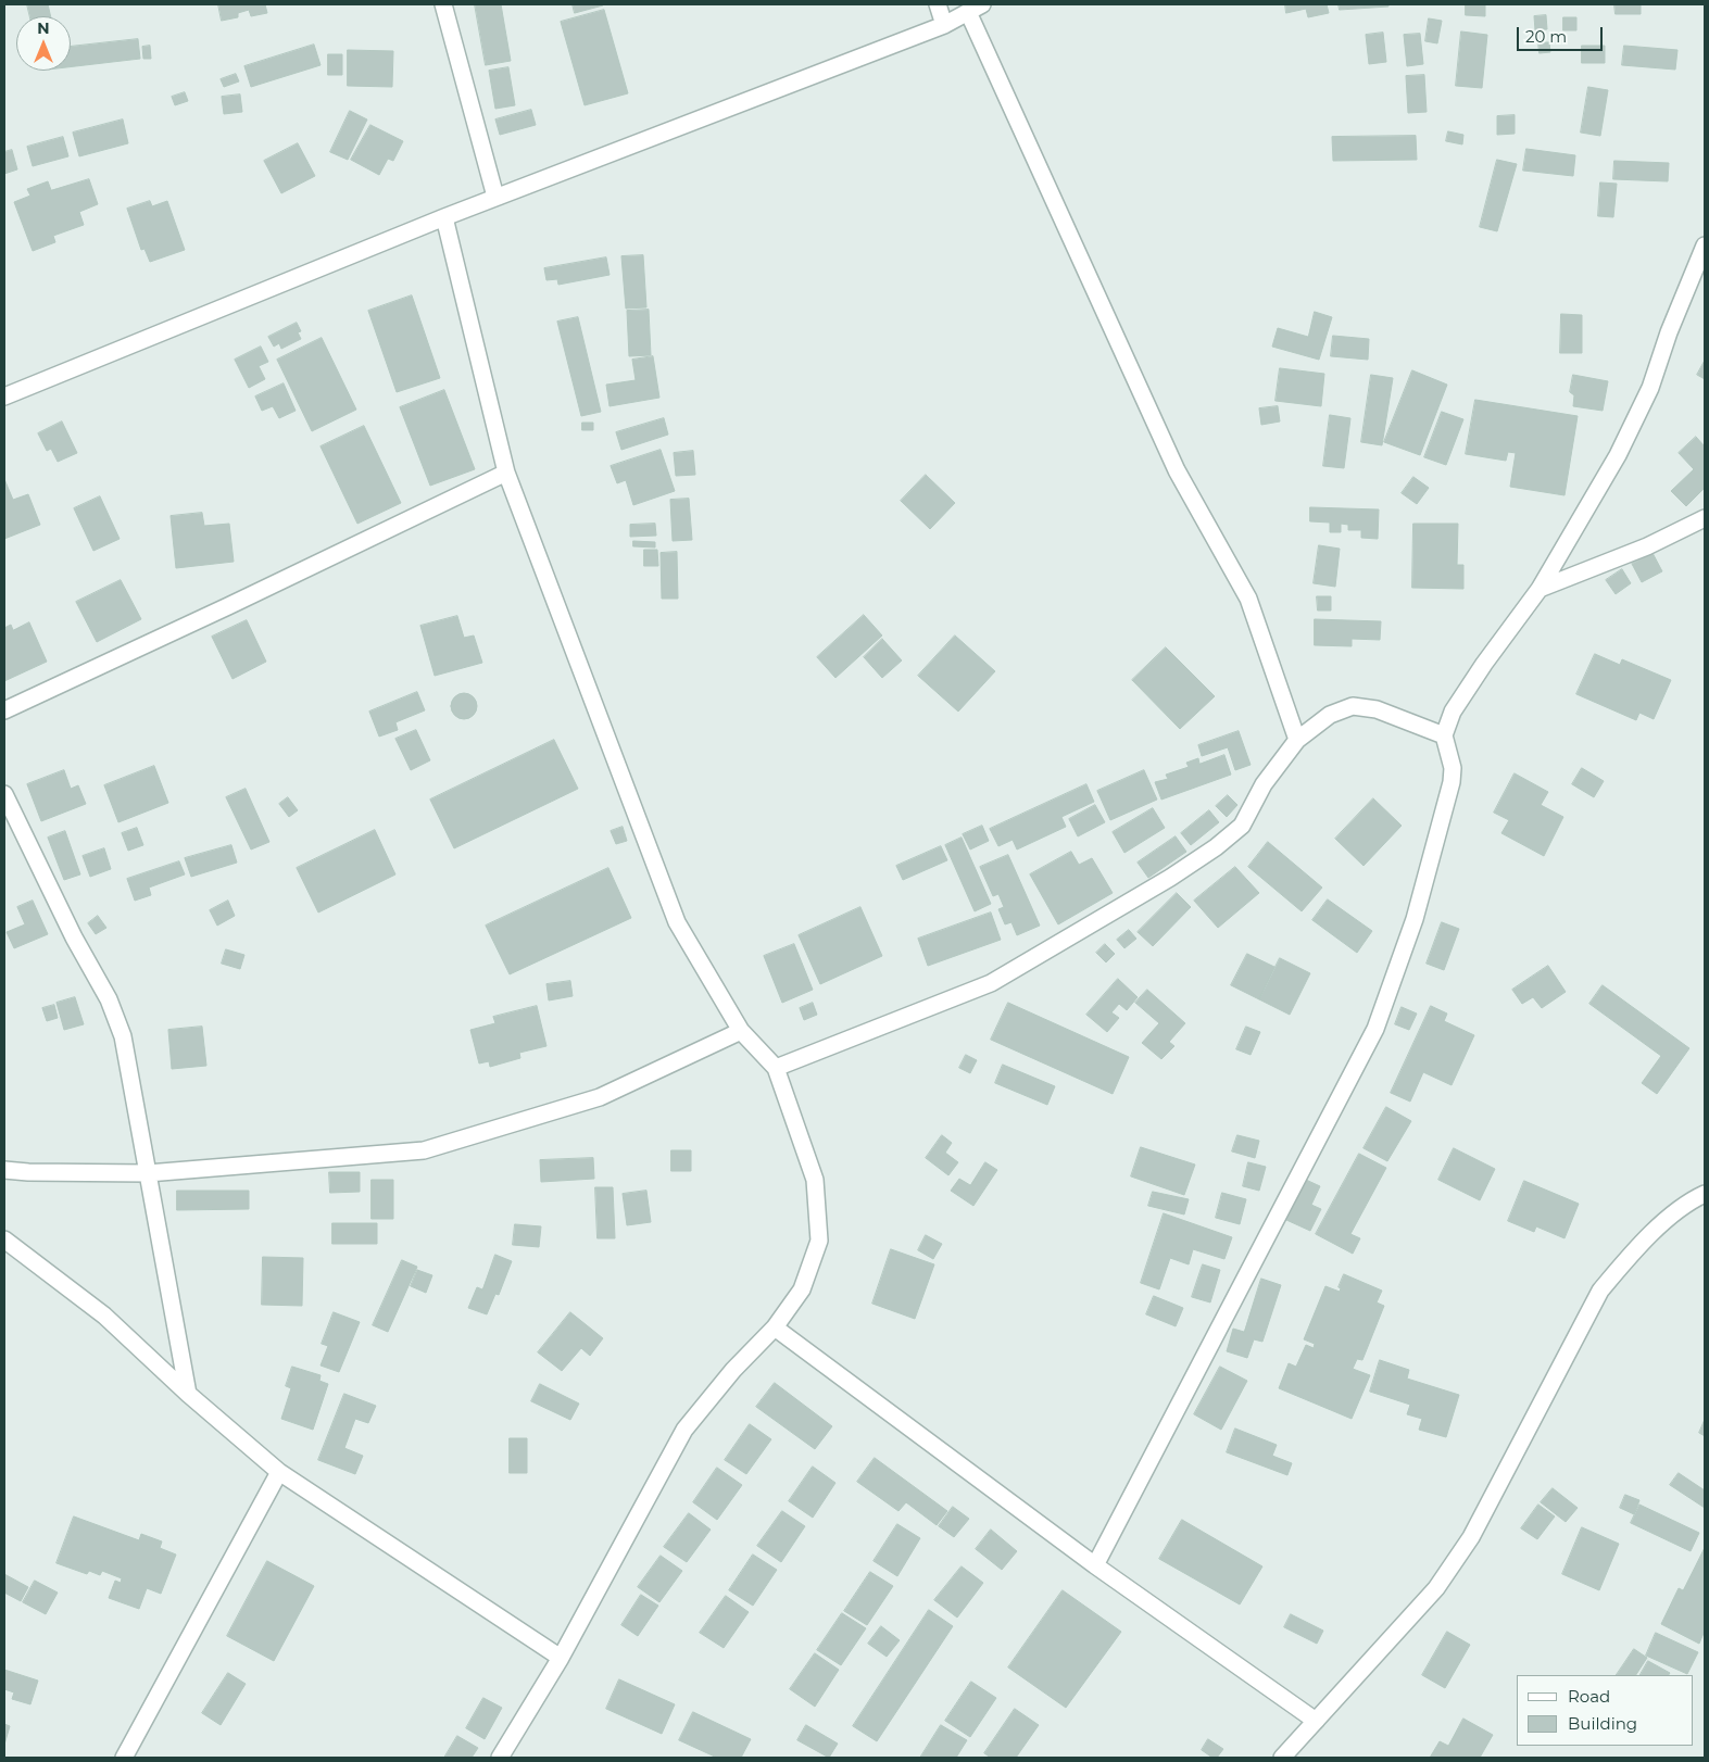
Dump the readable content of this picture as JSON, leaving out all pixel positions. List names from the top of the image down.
{
  "legend": ["Road", "Building"],
  "scale_bar": "20 m",
  "north": "top"
}
